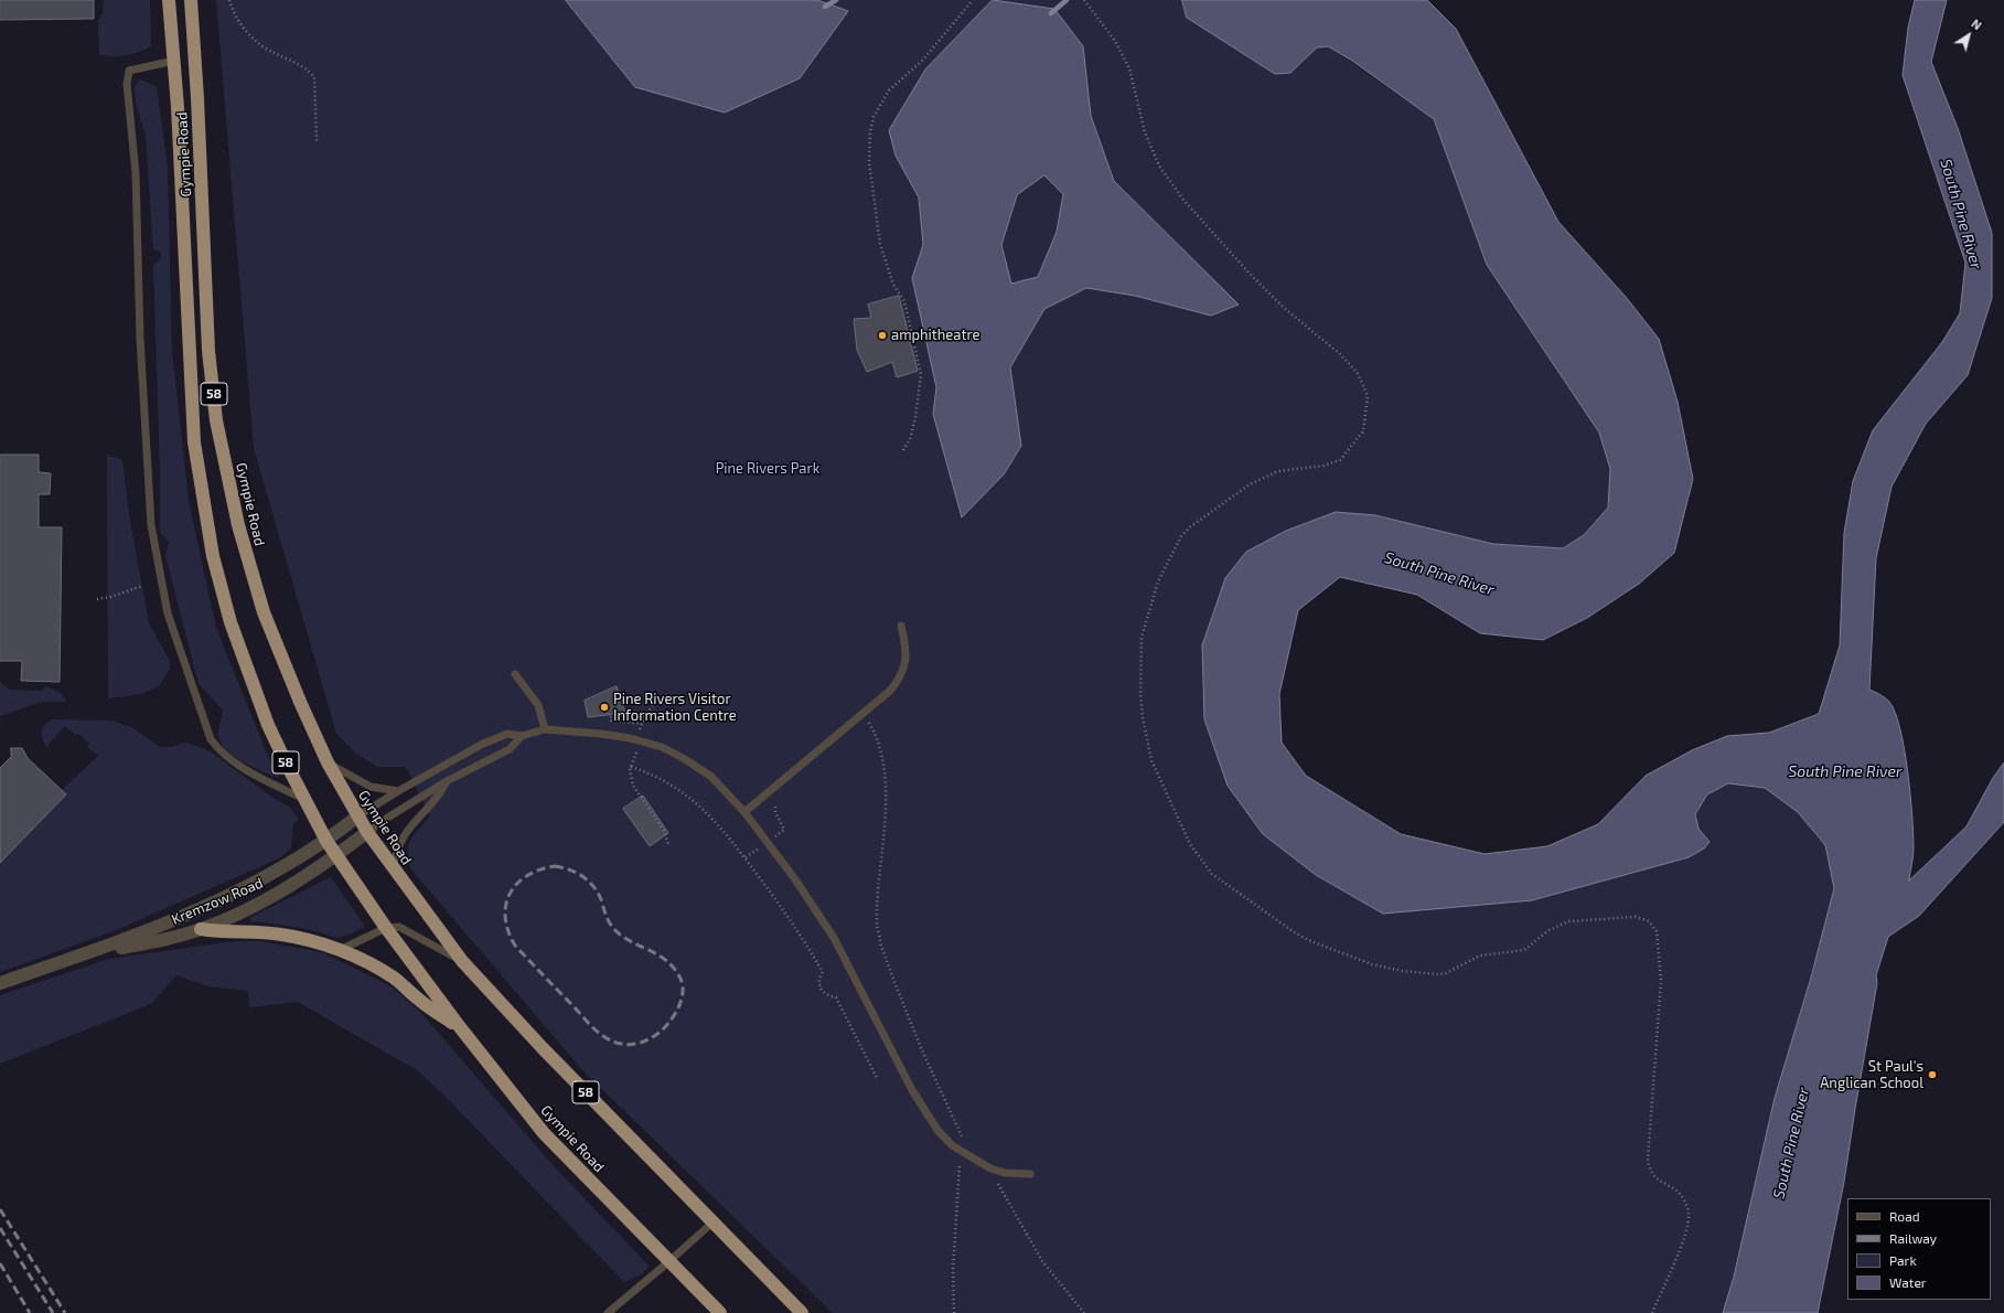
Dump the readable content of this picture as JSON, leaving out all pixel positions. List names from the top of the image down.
{
  "streets": {
    "highway": ["Gympie Road", "58"],
    "street": ["Kremzow Road"]
  },
  "crossings": [
    ["Gympie Road", "Kremzow Road"]
  ],
  "water": ["South Pine River"],
  "parks": ["Pine Rivers Park"],
  "places": ["amphitheatre", "Pine Rivers Visitor Information Centre", "St Paul's Anglican School"],
  "legend": [
    "Road",
    "Railway",
    "Park",
    "Water"
  ],
  "north": "top right"
}
